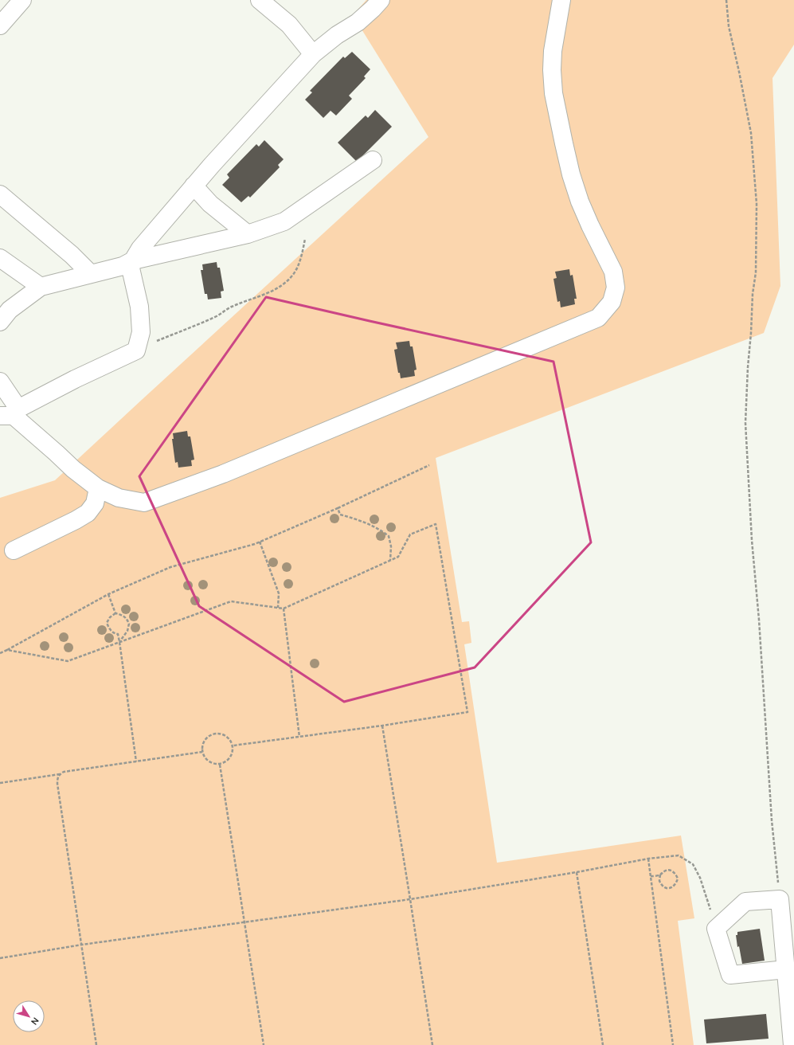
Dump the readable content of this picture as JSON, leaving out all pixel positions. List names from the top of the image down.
{
  "north": "bottom right"
}
